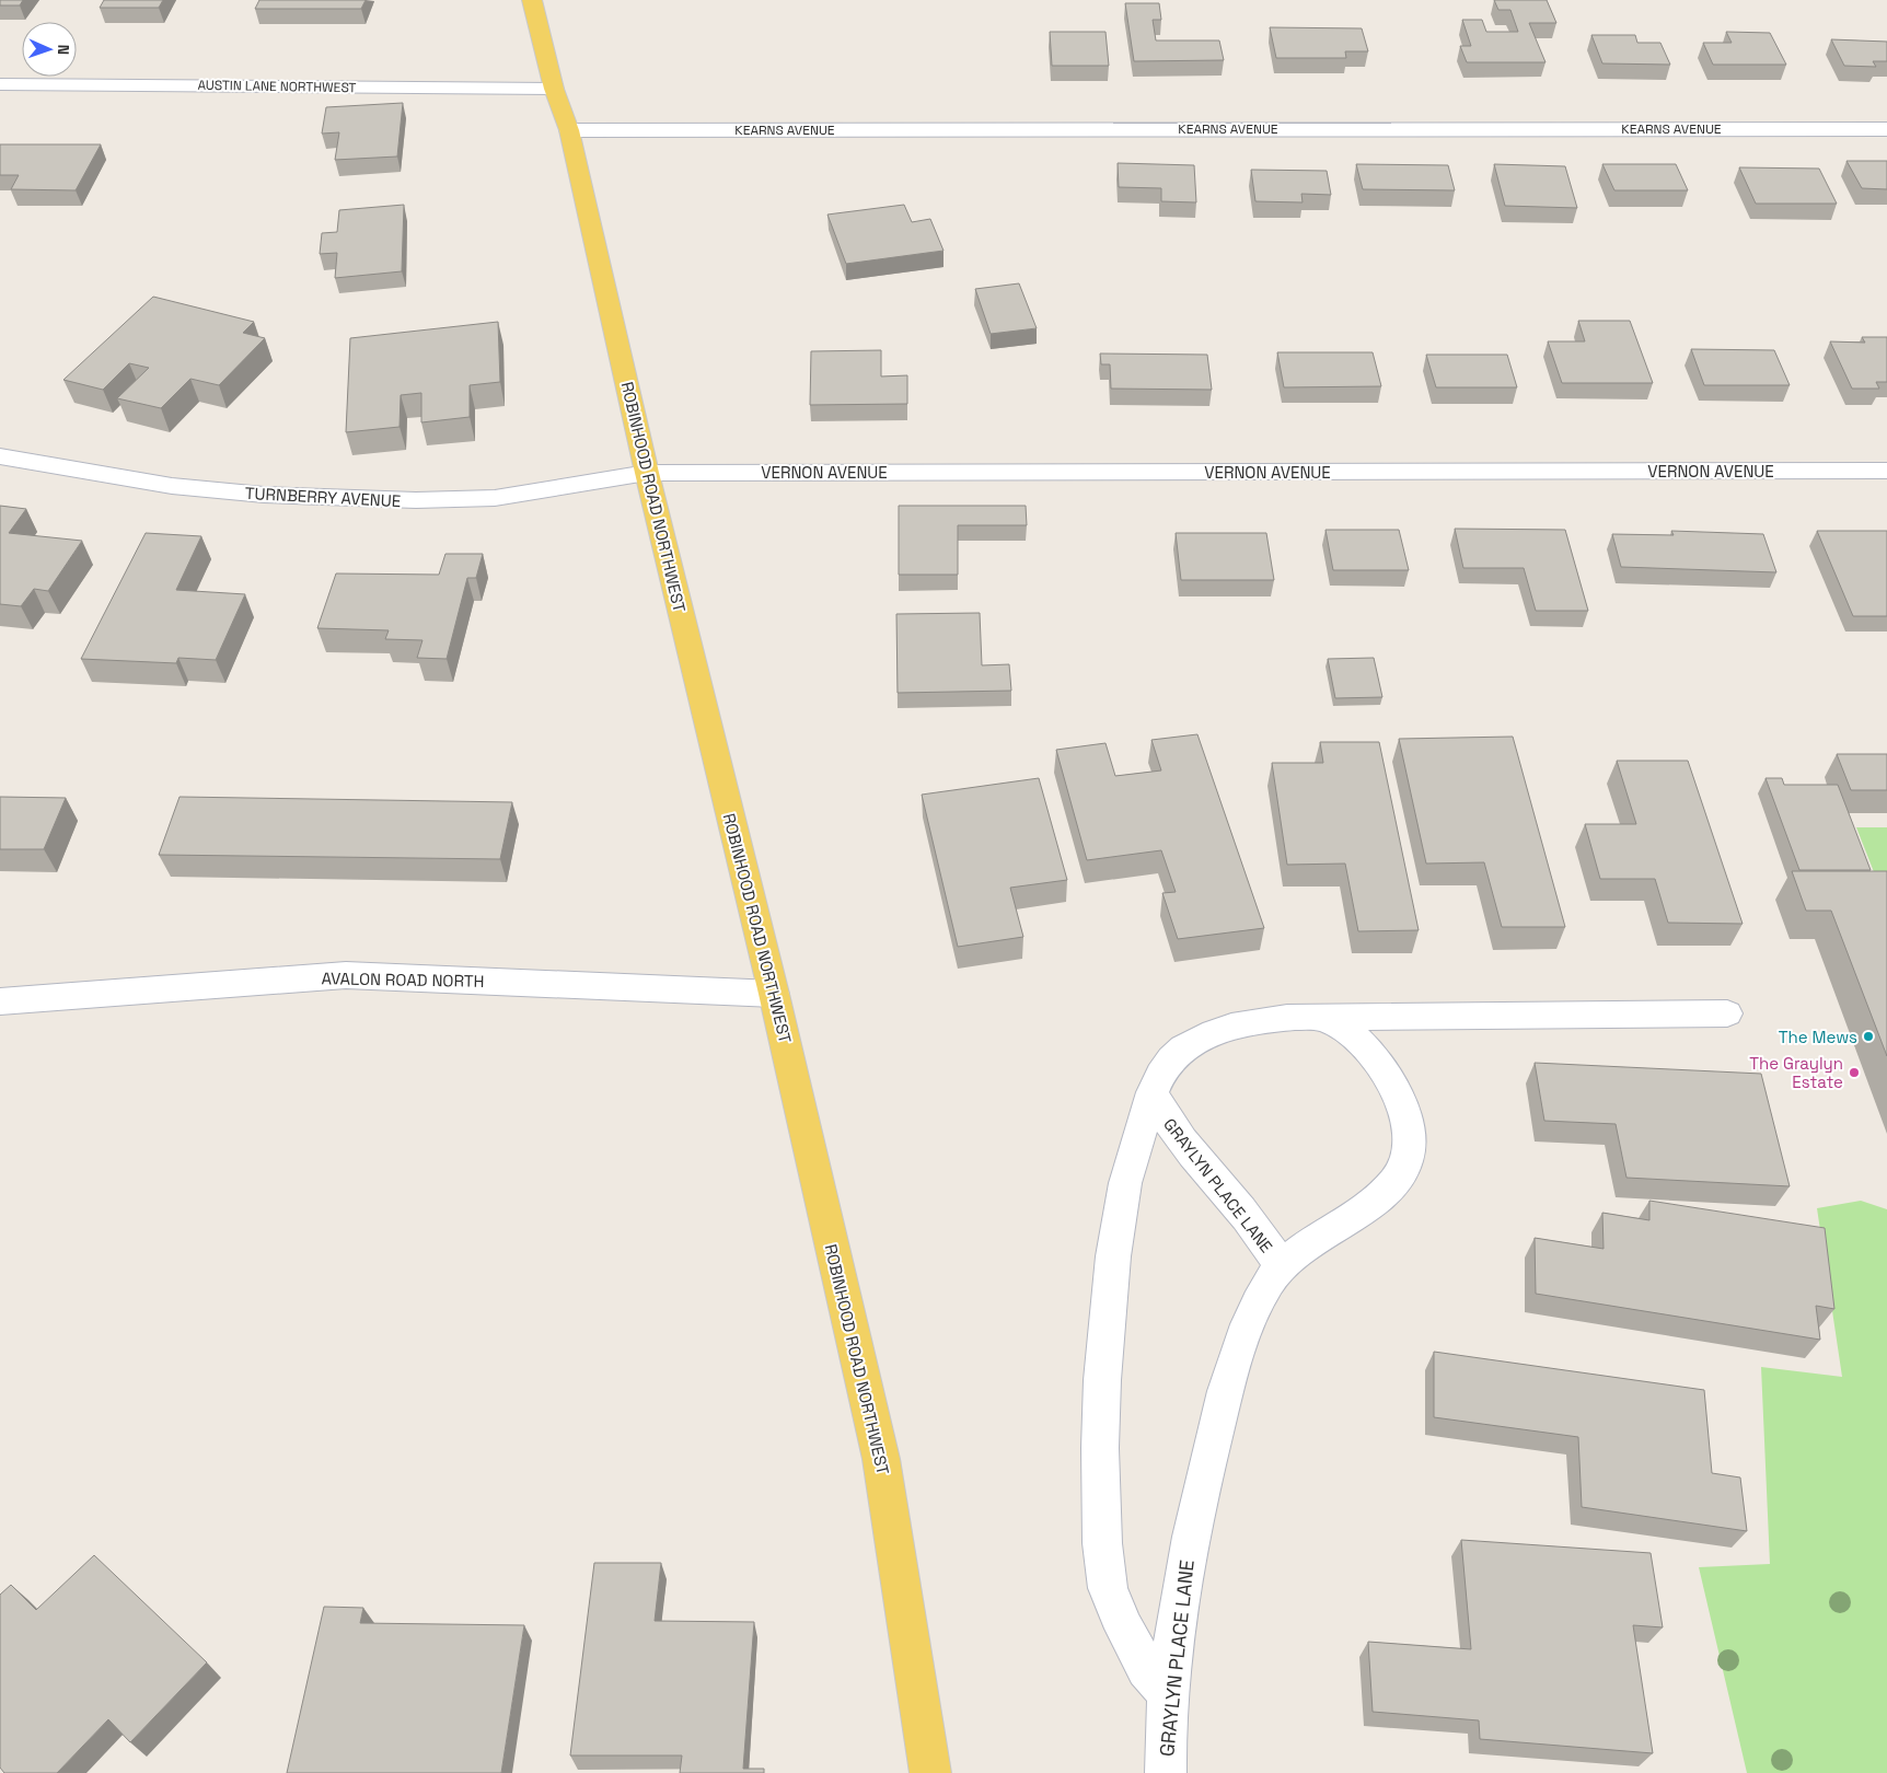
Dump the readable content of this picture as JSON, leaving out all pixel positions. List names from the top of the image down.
{
  "streets": {
    "main road": ["ROBINHOOD ROAD NORTHWEST"],
    "street": [
      "AUSTIN LANE NORTHWEST",
      "KEARNS AVENUE",
      "VERNON AVENUE",
      "TURNBERRY AVENUE",
      "AVALON ROAD NORTH",
      "GRAYLYN PLACE LANE"
    ]
  },
  "crossings": [
    ["AUSTIN LANE NORTHWEST", "ROBINHOOD ROAD NORTHWEST"],
    ["KEARNS AVENUE", "ROBINHOOD ROAD NORTHWEST"],
    ["VERNON AVENUE", "TURNBERRY AVENUE"],
    ["VERNON AVENUE", "ROBINHOOD ROAD NORTHWEST"],
    ["TURNBERRY AVENUE", "ROBINHOOD ROAD NORTHWEST"],
    ["ROBINHOOD ROAD NORTHWEST", "AVALON ROAD NORTH"]
  ],
  "places": ["The Mews", "The Graylyn Estate"],
  "north": "right"
}
